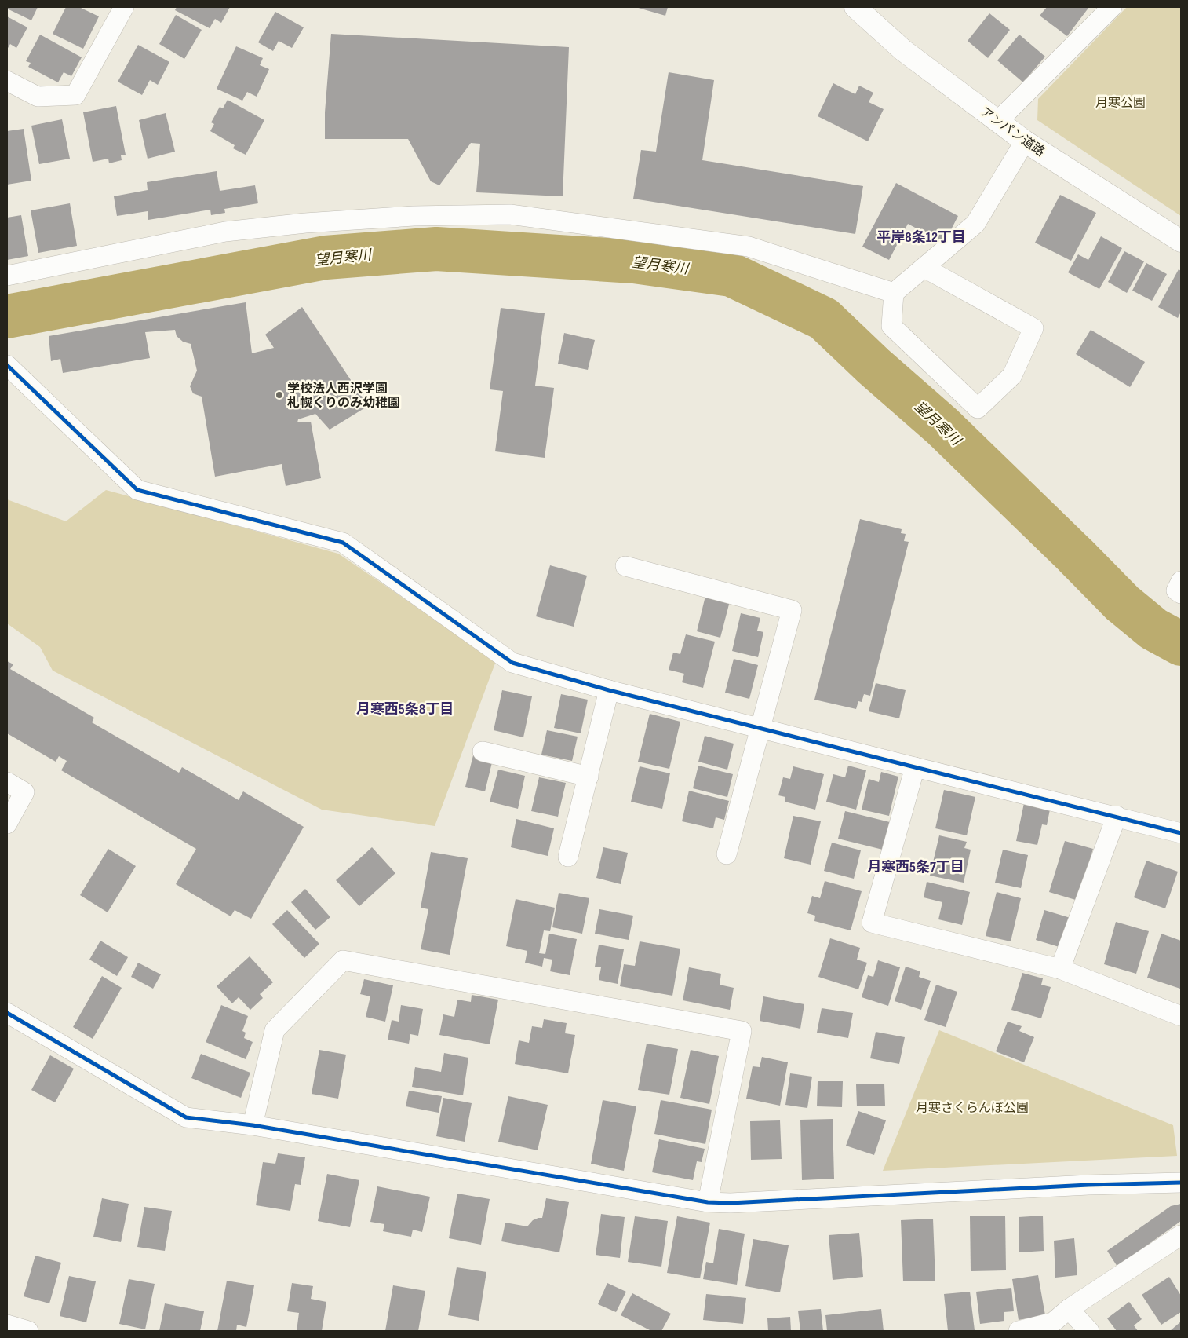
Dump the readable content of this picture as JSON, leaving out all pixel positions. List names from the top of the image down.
{
  "streets": {
    "street": ["アンパン道路"]
  },
  "districts": ["平岸8条12丁目", "月寒西5条8丁目", "月寒西5条7丁目"],
  "water": ["望月寒川"],
  "parks": ["月寒公園", "月寒さくらんぼ公園"],
  "places": ["学校法人西沢学園 札幌くりのみ幼稚園"]
}
